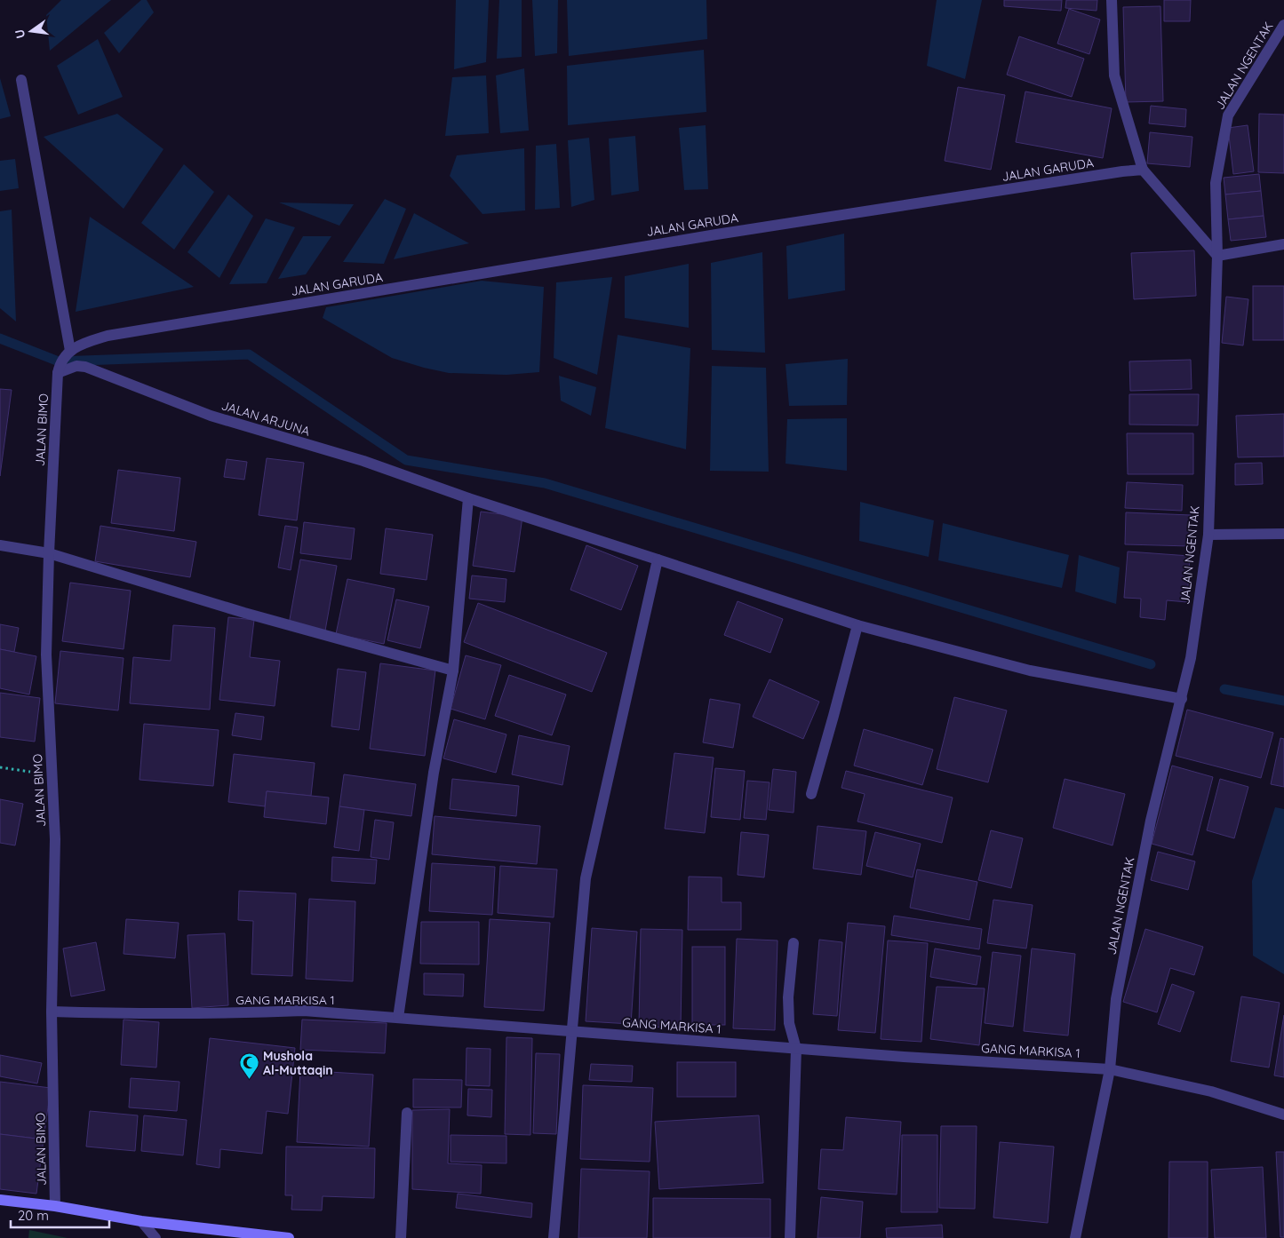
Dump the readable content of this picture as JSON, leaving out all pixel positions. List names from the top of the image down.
{
  "streets": {
    "street": [
      "JALAN NGENTAK",
      "JALAN GARUDA",
      "JALAN ARJUNA",
      "JALAN BIMO",
      "GANG MARKISA 1"
    ]
  },
  "crossings": [
    ["JALAN NGENTAK", "JALAN ARJUNA"],
    ["JALAN NGENTAK", "GANG MARKISA 1"],
    ["JALAN ARJUNA", "JALAN BIMO"],
    ["JALAN BIMO", "GANG MARKISA 1"]
  ],
  "places": {
    "mosque": ["Mushola Al-Muttaqin"]
  },
  "scale_bar": "20 m",
  "north": "left"
}
